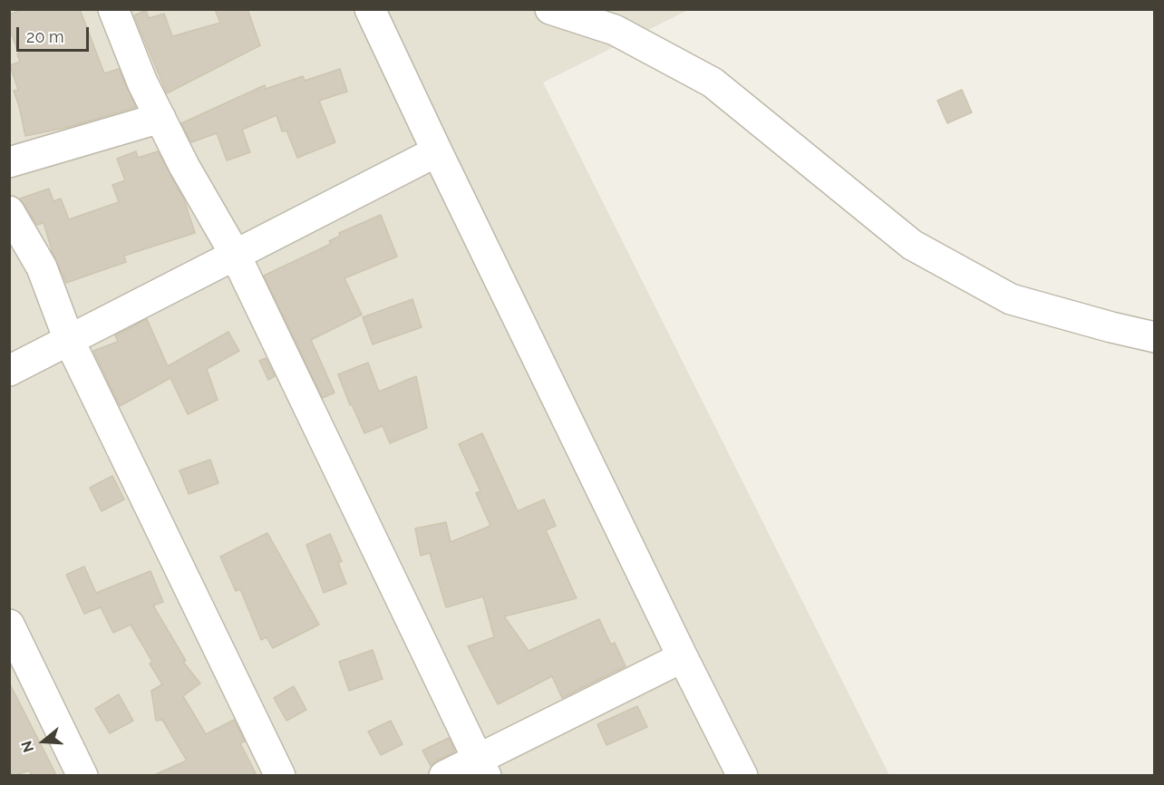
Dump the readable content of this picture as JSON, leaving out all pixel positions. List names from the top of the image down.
{
  "scale_bar": "20 m",
  "north": "left"
}
